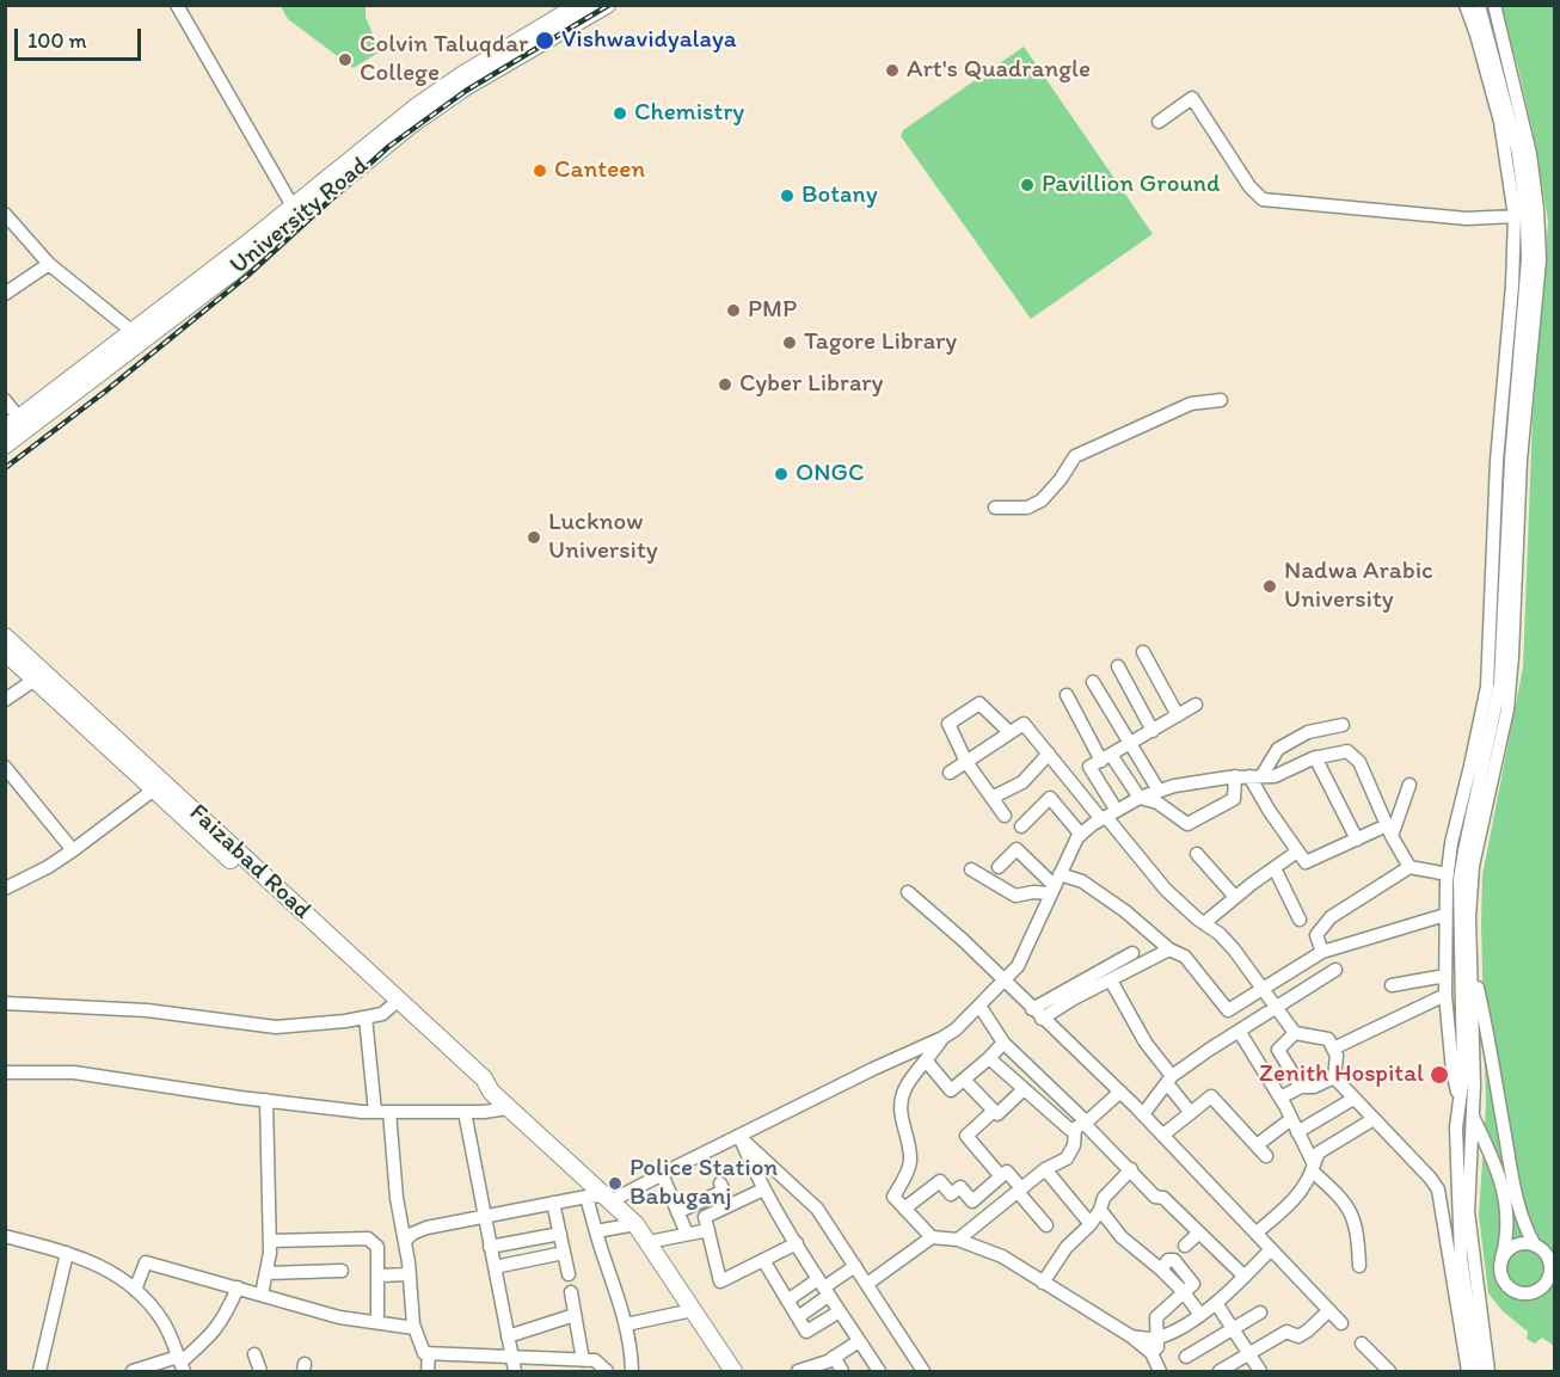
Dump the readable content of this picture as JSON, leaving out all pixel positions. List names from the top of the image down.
{
  "streets": {
    "main road": ["University Road", "Faizabad Road"]
  },
  "places": [
    "Vishwavidyalaya",
    "Colvin Taluqdar College",
    "Art's Quadrangle",
    "Chemistry",
    "Canteen",
    "Pavillion Ground",
    "Botany",
    "PMP",
    "Tagore Library",
    "Cyber Library",
    "ONGC",
    "Lucknow University",
    "Nadwa Arabic University",
    "Zenith Hospital",
    "Police Station Babuganj"
  ],
  "scale_bar": "100 m"
}
